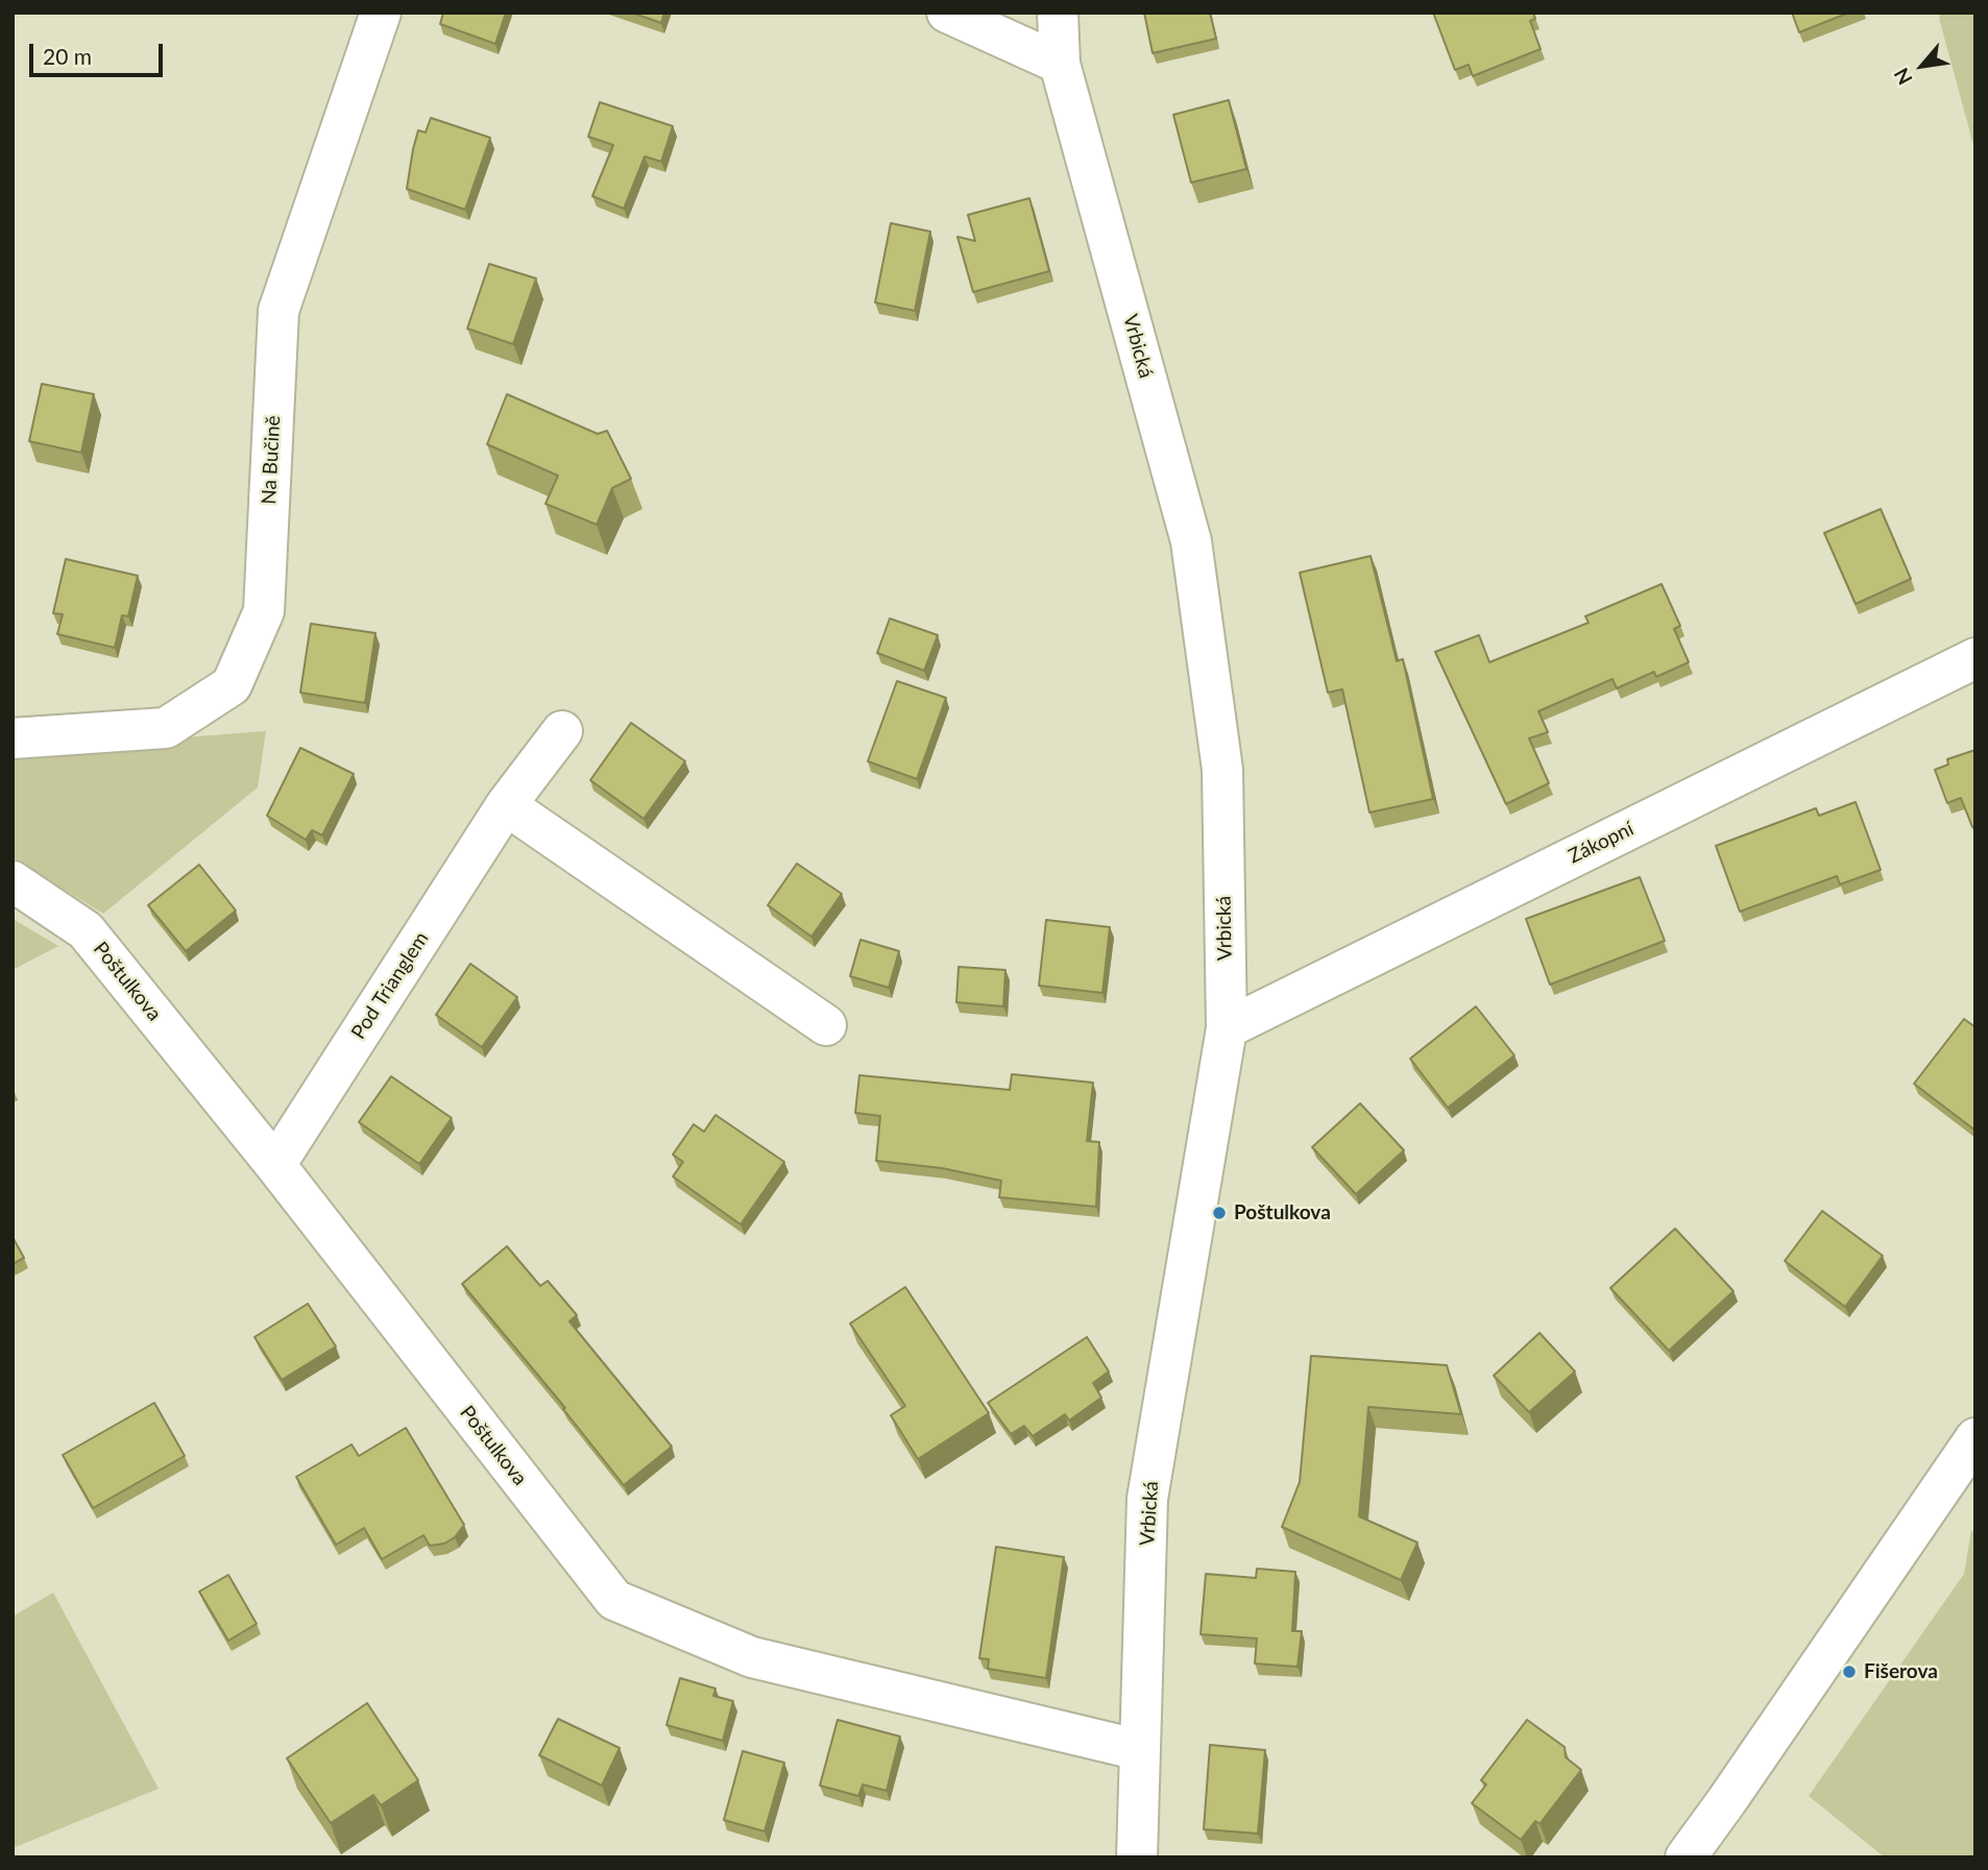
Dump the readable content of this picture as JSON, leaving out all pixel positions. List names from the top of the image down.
{
  "streets": {
    "street": [
      "Vrbická",
      "Na Bučině",
      "Zákopní",
      "Poštulkova",
      "Pod Trianglem"
    ]
  },
  "crossings": [
    ["Vrbická", "Zákopní"],
    ["Vrbická", "Poštulkova"],
    ["Poštulkova", "Pod Trianglem"]
  ],
  "places": ["Poštulkova", "Fišerova"],
  "scale_bar": "20 m",
  "north": "bottom left"
}
